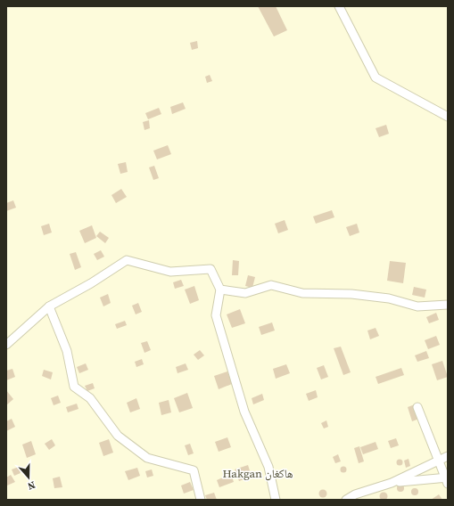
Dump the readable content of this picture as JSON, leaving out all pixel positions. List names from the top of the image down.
{
  "districts": ["Hakgan هاكغان"],
  "north": "bottom"
}
